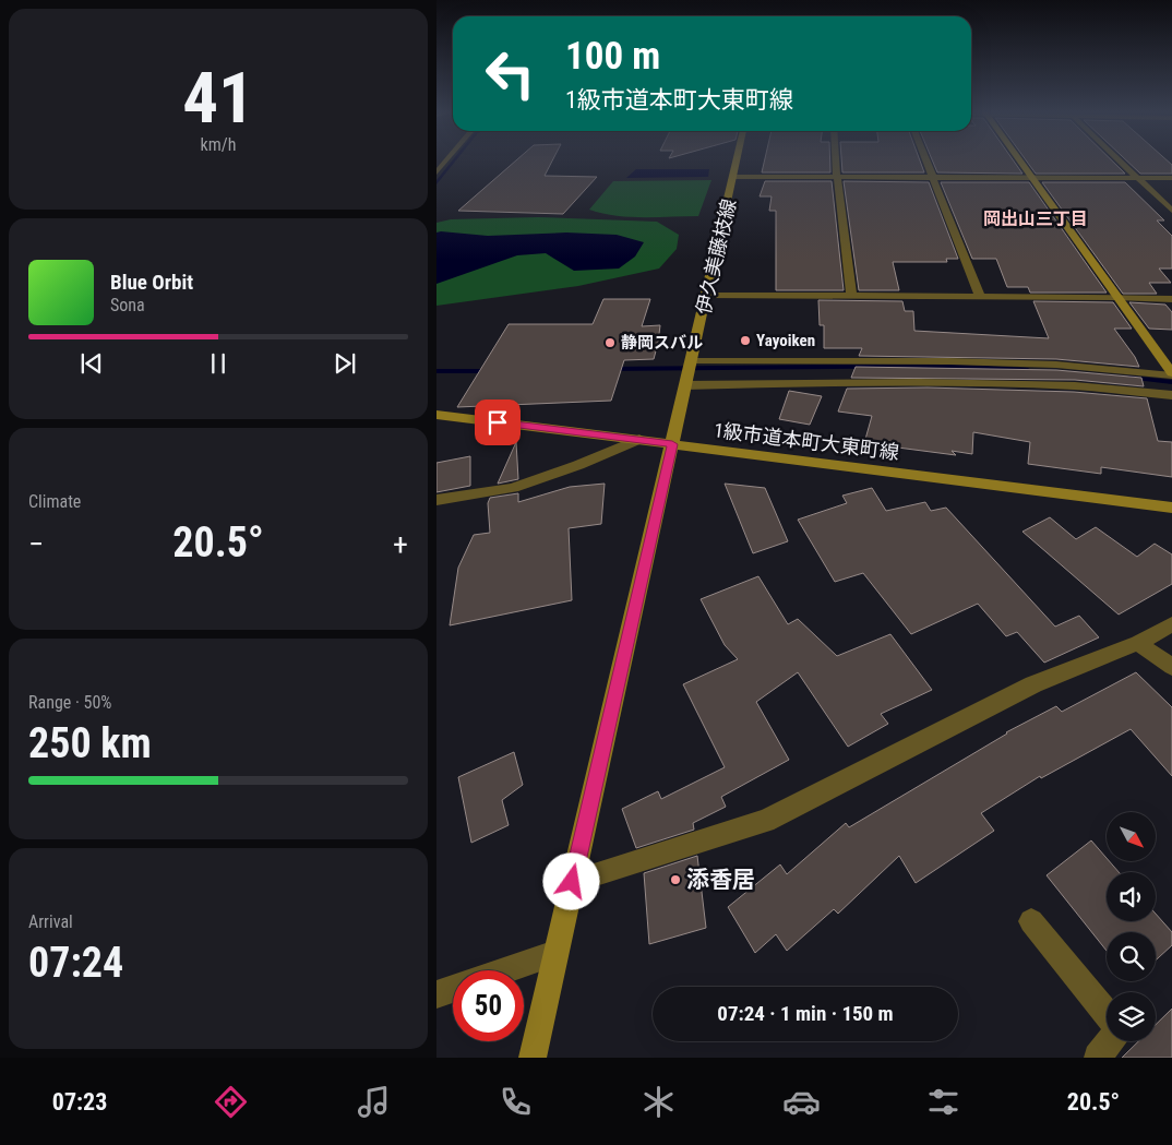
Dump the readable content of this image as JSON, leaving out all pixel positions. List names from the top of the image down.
{
  "streets": {
    "street": ["伊久美藤枝線", "1級市道本町大東町線"]
  },
  "crossings": [
    ["伊久美藤枝線", "1級市道本町大東町線"]
  ],
  "districts": ["岡出山三丁目"],
  "places": ["Yayoiken", "静岡スバル", "添香居"],
  "north": "bottom right",
  "page": {
    "tile": [
      ["41", "km/h"],
      "Climate",
      ["Range · 50%", "250 km"],
      ["Arrival", "07:24"]
    ],
    "turn": ["100 m", "1級市道本町大東町線"],
    "song": ["Blue Orbit", "Sona"],
    "heat": ["−", "20.5°", "+"],
    "limit": "50",
    "trip": "07:24 · 1 min · 150 m",
    "tabs": ["07:23", "20.5°"]
  }
}
